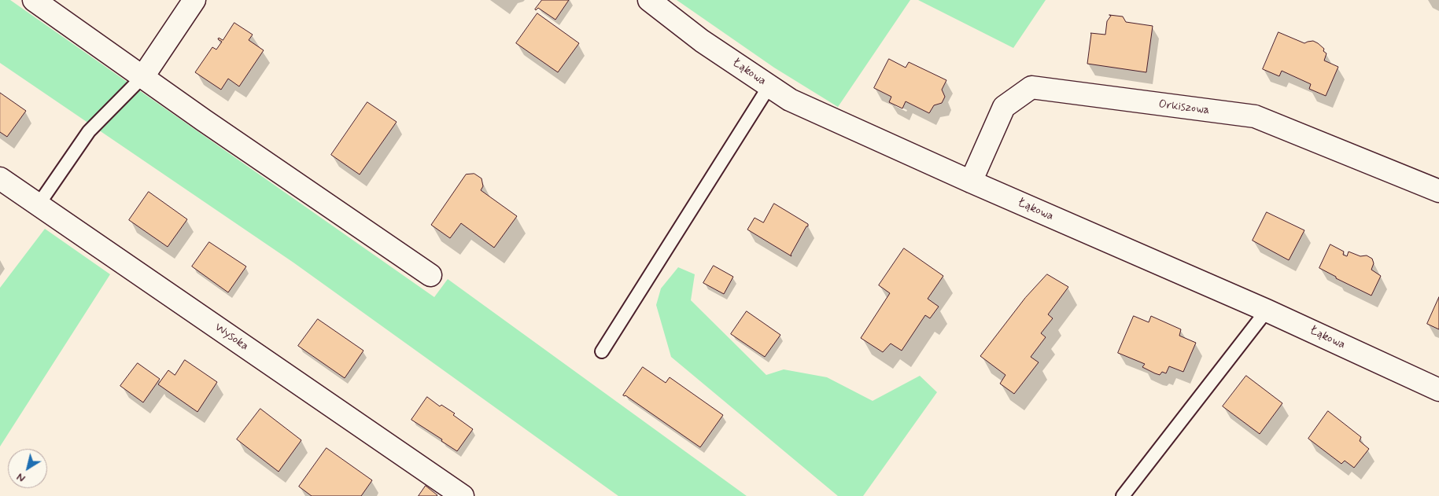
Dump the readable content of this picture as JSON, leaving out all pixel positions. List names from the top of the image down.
{
  "streets": {
    "street": ["Łąkowa", "Orkiszowa", "Wysoka"]
  },
  "crossings": [
    ["Łąkowa", "Orkiszowa"]
  ],
  "north": "bottom left"
}
